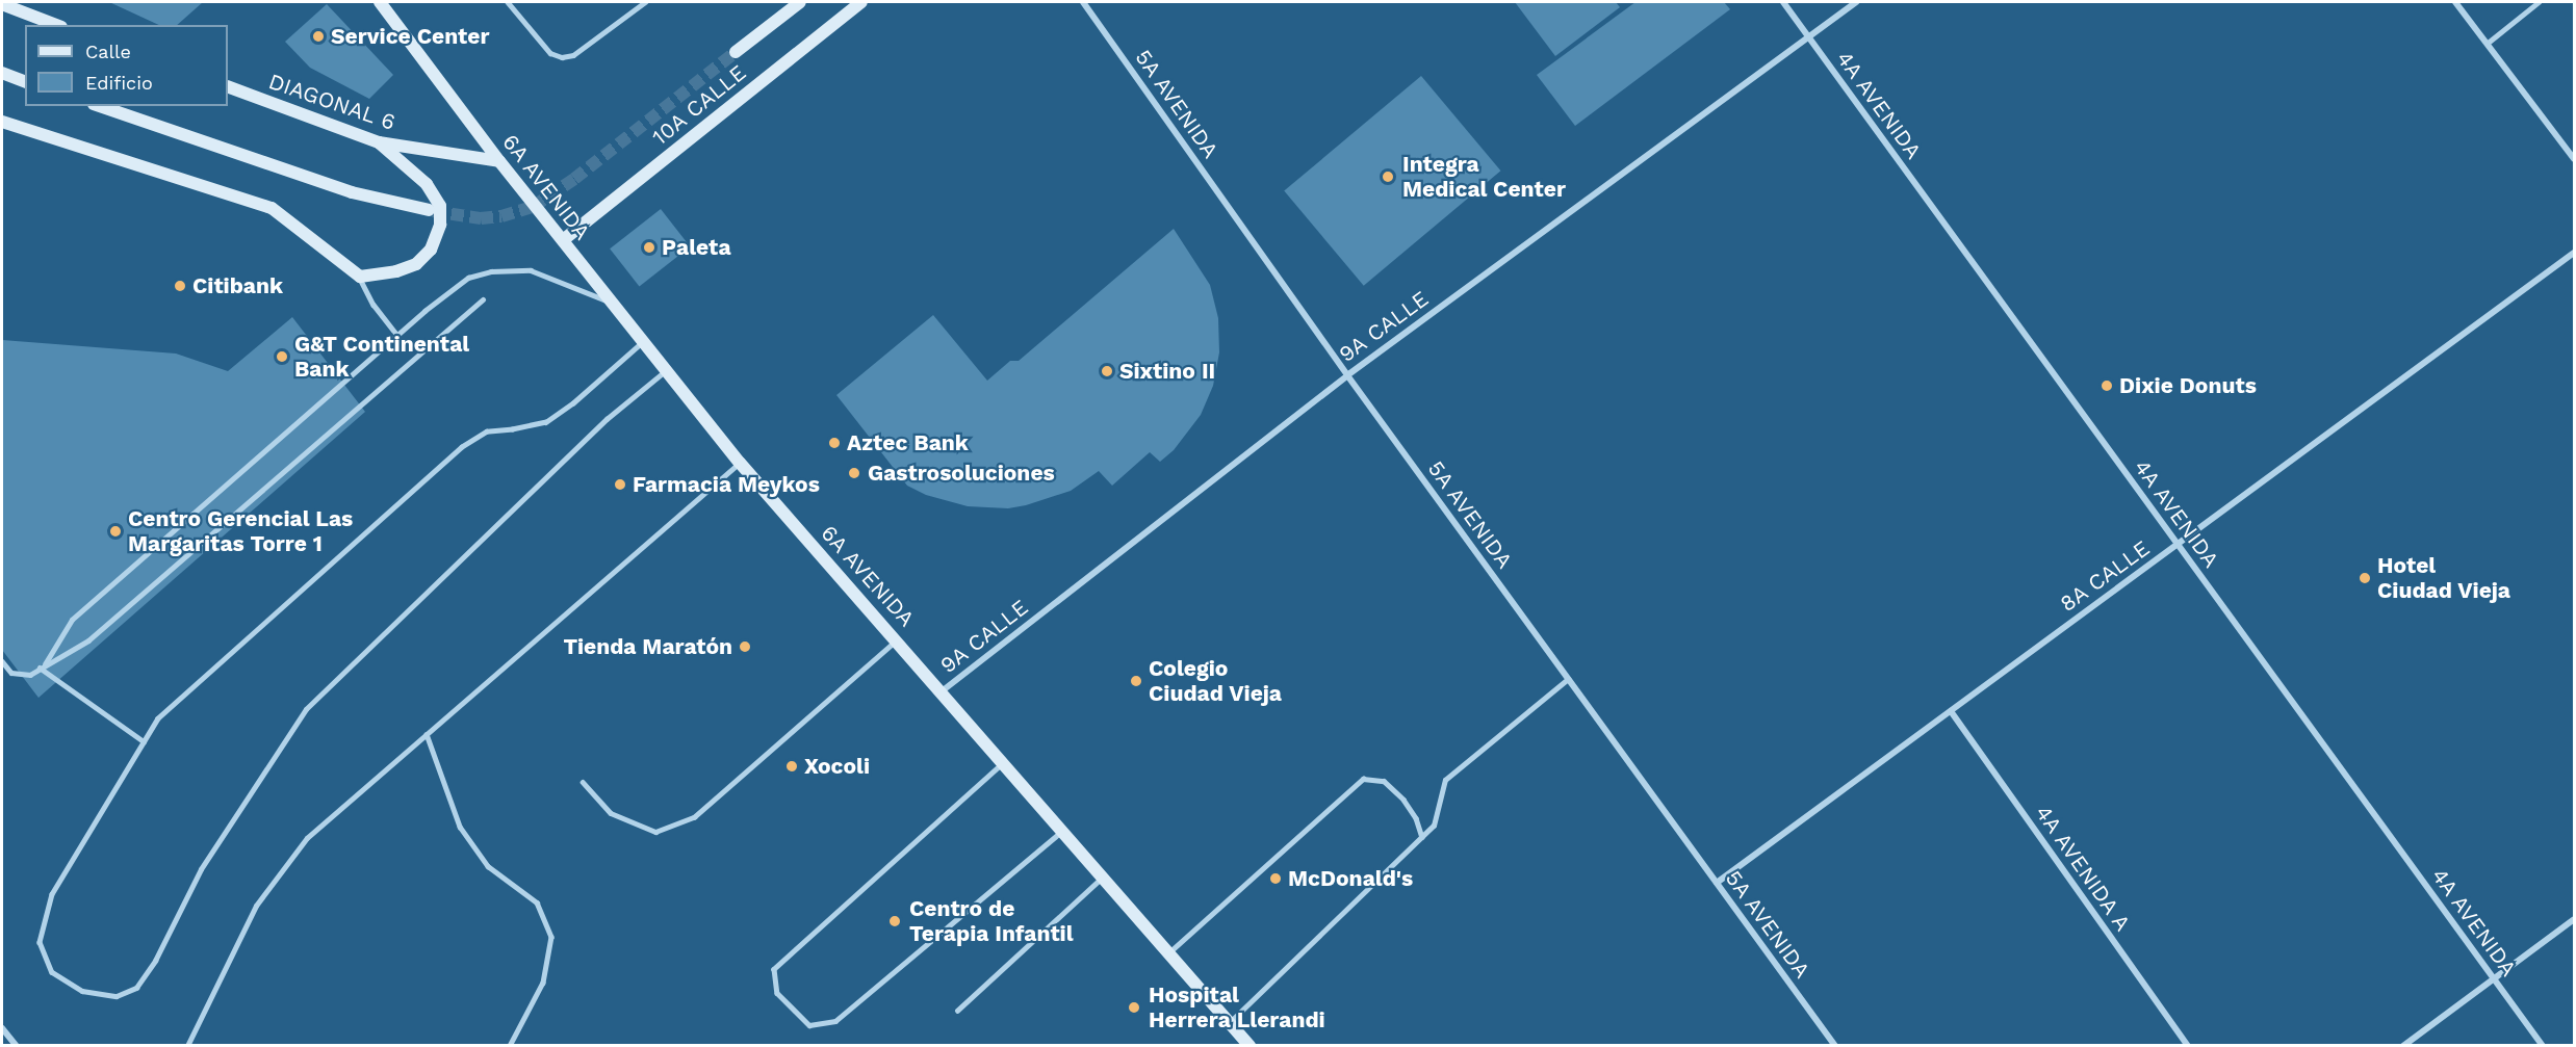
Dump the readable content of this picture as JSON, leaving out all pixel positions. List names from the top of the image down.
{
  "streets": {
    "main road": ["DIAGONAL 6", "10A CALLE", "6A AVENIDA"],
    "street": [
      "5A AVENIDA",
      "4A AVENIDA",
      "9A CALLE",
      "8A CALLE",
      "4A AVENIDA A"
    ]
  },
  "crossings": [
    ["DIAGONAL 6", "6A AVENIDA"],
    ["5A AVENIDA", "9A CALLE"],
    ["5A AVENIDA", "8A CALLE"],
    ["10A CALLE", "6A AVENIDA"],
    ["4A AVENIDA", "9A CALLE"],
    ["4A AVENIDA", "8A CALLE"],
    ["6A AVENIDA", "9A CALLE"],
    ["8A CALLE", "4A AVENIDA A"]
  ],
  "places": [
    "Service Center",
    "Integra Medical Center",
    "Paleta",
    "Citibank",
    "G&T Continental Bank",
    "Sixtino II",
    "Dixie Donuts",
    "Aztec Bank",
    "Gastrosoluciones",
    "Farmacia Meykos",
    "Centro Gerencial Las Margaritas Torre 1",
    "Hotel Ciudad Vieja",
    "Tienda Maratón",
    "Colegio Ciudad Vieja",
    "Xocoli",
    "McDonald's",
    "Centro de Terapia Infantil",
    "Hospital Herrera Llerandi"
  ],
  "legend": ["Calle", "Edificio"]
}
